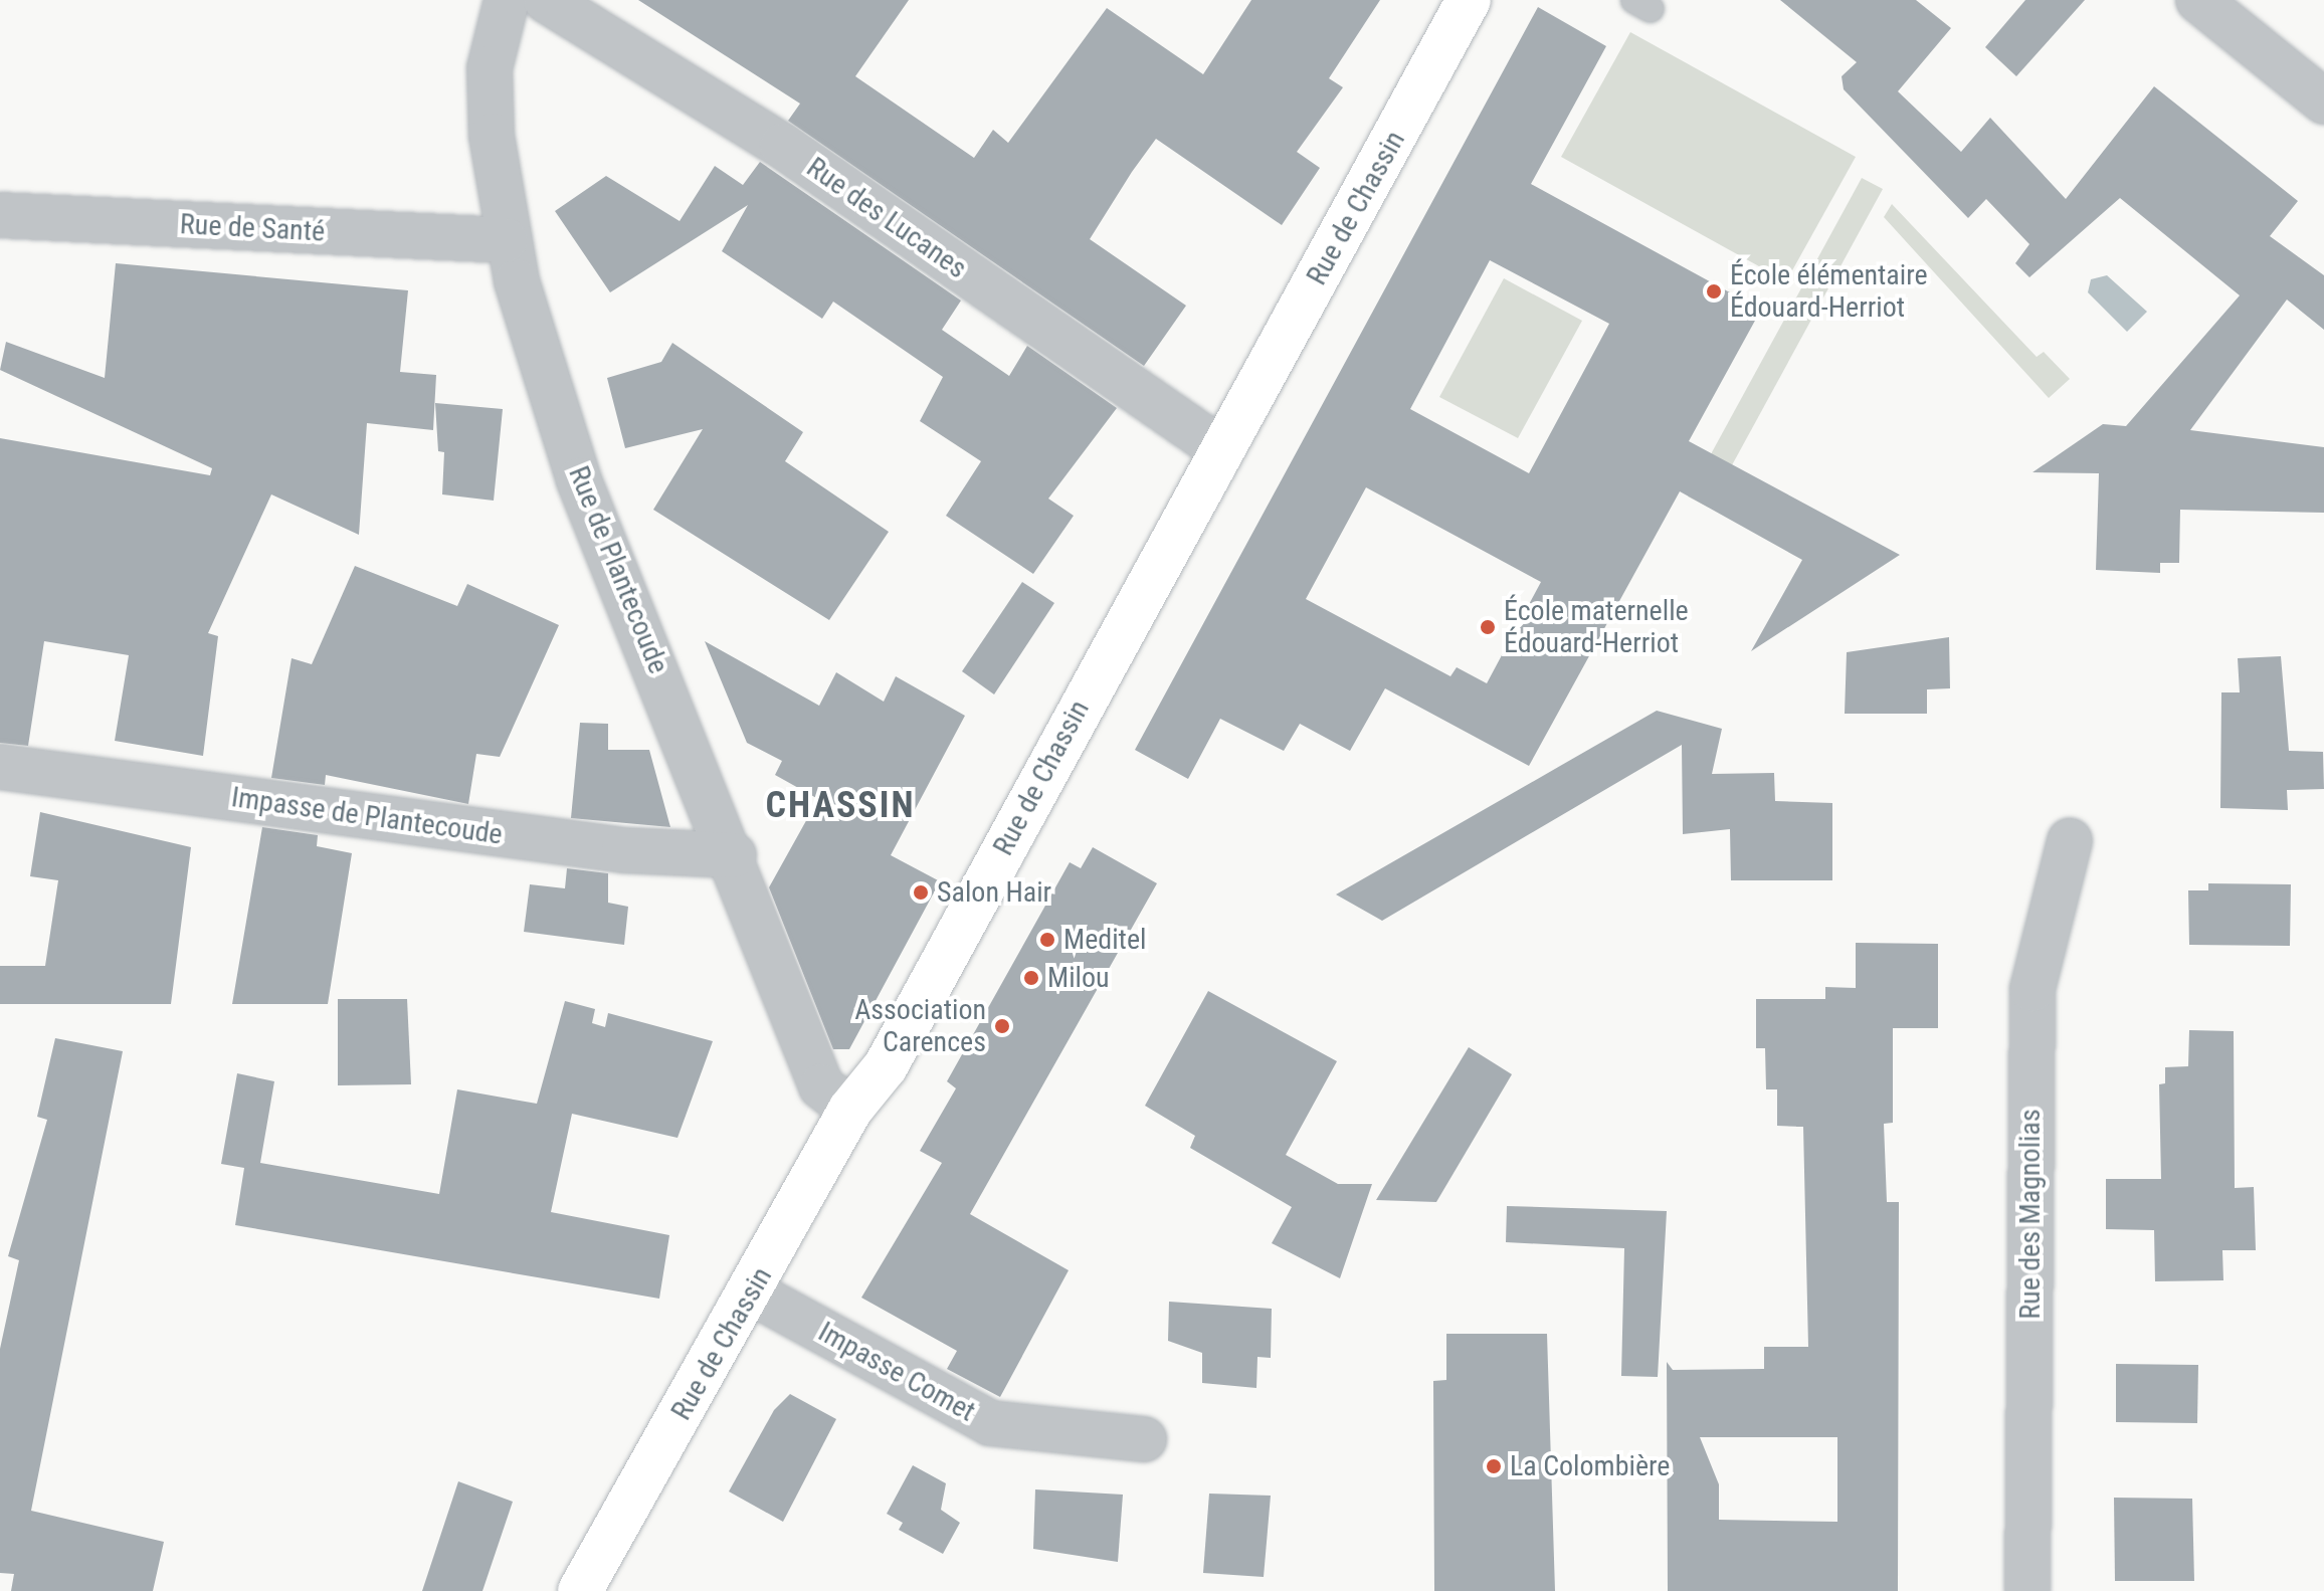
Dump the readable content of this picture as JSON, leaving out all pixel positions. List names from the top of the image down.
{
  "streets": {
    "street": [
      "Rue de Chassin",
      "Rue des Lucanes",
      "Rue de Santé",
      "Rue de Plantecoude",
      "Impasse de Plantecoude",
      "Rue des Magnolias",
      "Impasse Comet"
    ]
  },
  "crossings": [
    ["Rue de Chassin", "Rue des Lucanes"],
    ["Rue de Chassin", "Rue de Plantecoude"],
    ["Rue de Chassin", "Impasse Comet"],
    ["Rue de Santé", "Rue de Plantecoude"],
    ["Rue de Plantecoude", "Impasse de Plantecoude"]
  ],
  "districts": ["CHASSIN"],
  "places": [
    "École élémentaire Édouard-Herriot",
    "École maternelle Édouard-Herriot",
    "Salon Hair",
    "Meditel",
    "Milou",
    "Association Carences",
    "La Colombière"
  ]
}
